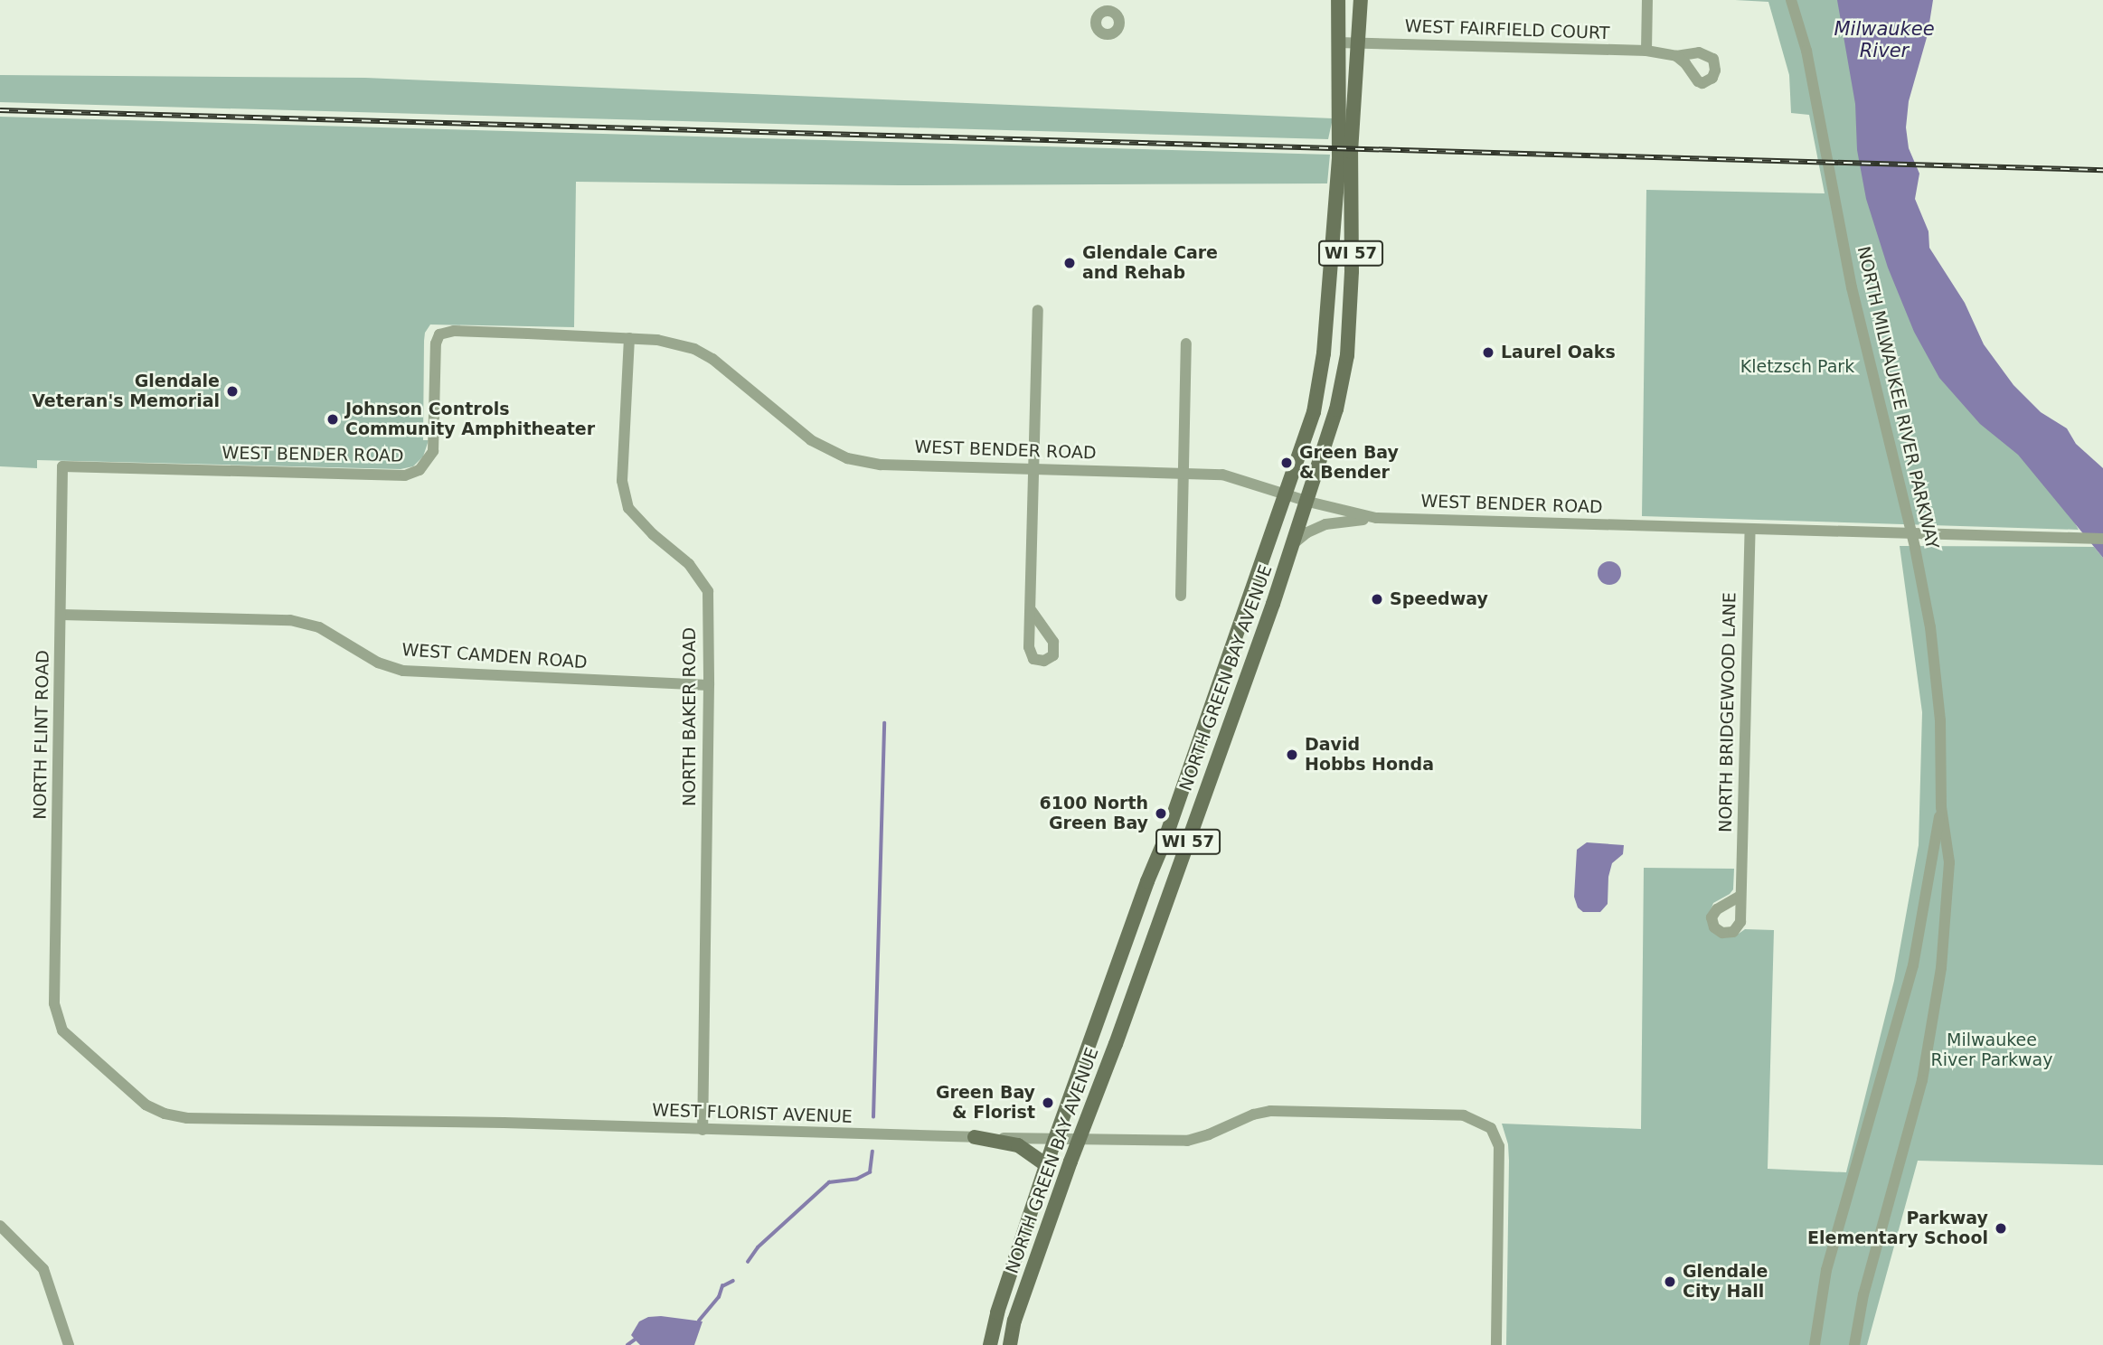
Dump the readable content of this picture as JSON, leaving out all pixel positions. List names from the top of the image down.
{
  "streets": {
    "main road": ["WI 57", "NORTH GREEN BAY AVENUE"],
    "street": [
      "WEST FAIRFIELD COURT",
      "NORTH MILWAUKEE RIVER PARKWAY",
      "WEST BENDER ROAD",
      "WEST CAMDEN ROAD",
      "NORTH BRIDGEWOOD LANE",
      "NORTH BAKER ROAD",
      "NORTH FLINT ROAD",
      "WEST FLORIST AVENUE"
    ]
  },
  "crossings": [
    ["WEST FAIRFIELD COURT", "NORTH GREEN BAY AVENUE"],
    ["NORTH MILWAUKEE RIVER PARKWAY", "WEST BENDER ROAD"],
    ["WEST BENDER ROAD", "NORTH GREEN BAY AVENUE"],
    ["WEST BENDER ROAD", "NORTH BRIDGEWOOD LANE"],
    ["WEST BENDER ROAD", "NORTH BAKER ROAD"],
    ["WEST BENDER ROAD", "NORTH FLINT ROAD"],
    ["WEST CAMDEN ROAD", "NORTH BAKER ROAD"],
    ["WEST CAMDEN ROAD", "NORTH FLINT ROAD"],
    ["NORTH GREEN BAY AVENUE", "WEST FLORIST AVENUE"],
    ["NORTH BAKER ROAD", "WEST FLORIST AVENUE"],
    ["NORTH FLINT ROAD", "WEST FLORIST AVENUE"]
  ],
  "water": ["Milwaukee River"],
  "parks": ["Kletzsch Park", "Milwaukee River Parkway"],
  "places": [
    "Glendale Care and Rehab",
    "Laurel Oaks",
    "Glendale Veteran's Memorial",
    "Johnson Controls Community Amphitheater",
    "Green Bay & Bender",
    "Speedway",
    "David Hobbs Honda",
    "6100 North Green Bay",
    "Green Bay & Florist",
    "Parkway Elementary School",
    "Glendale City Hall"
  ]
}
